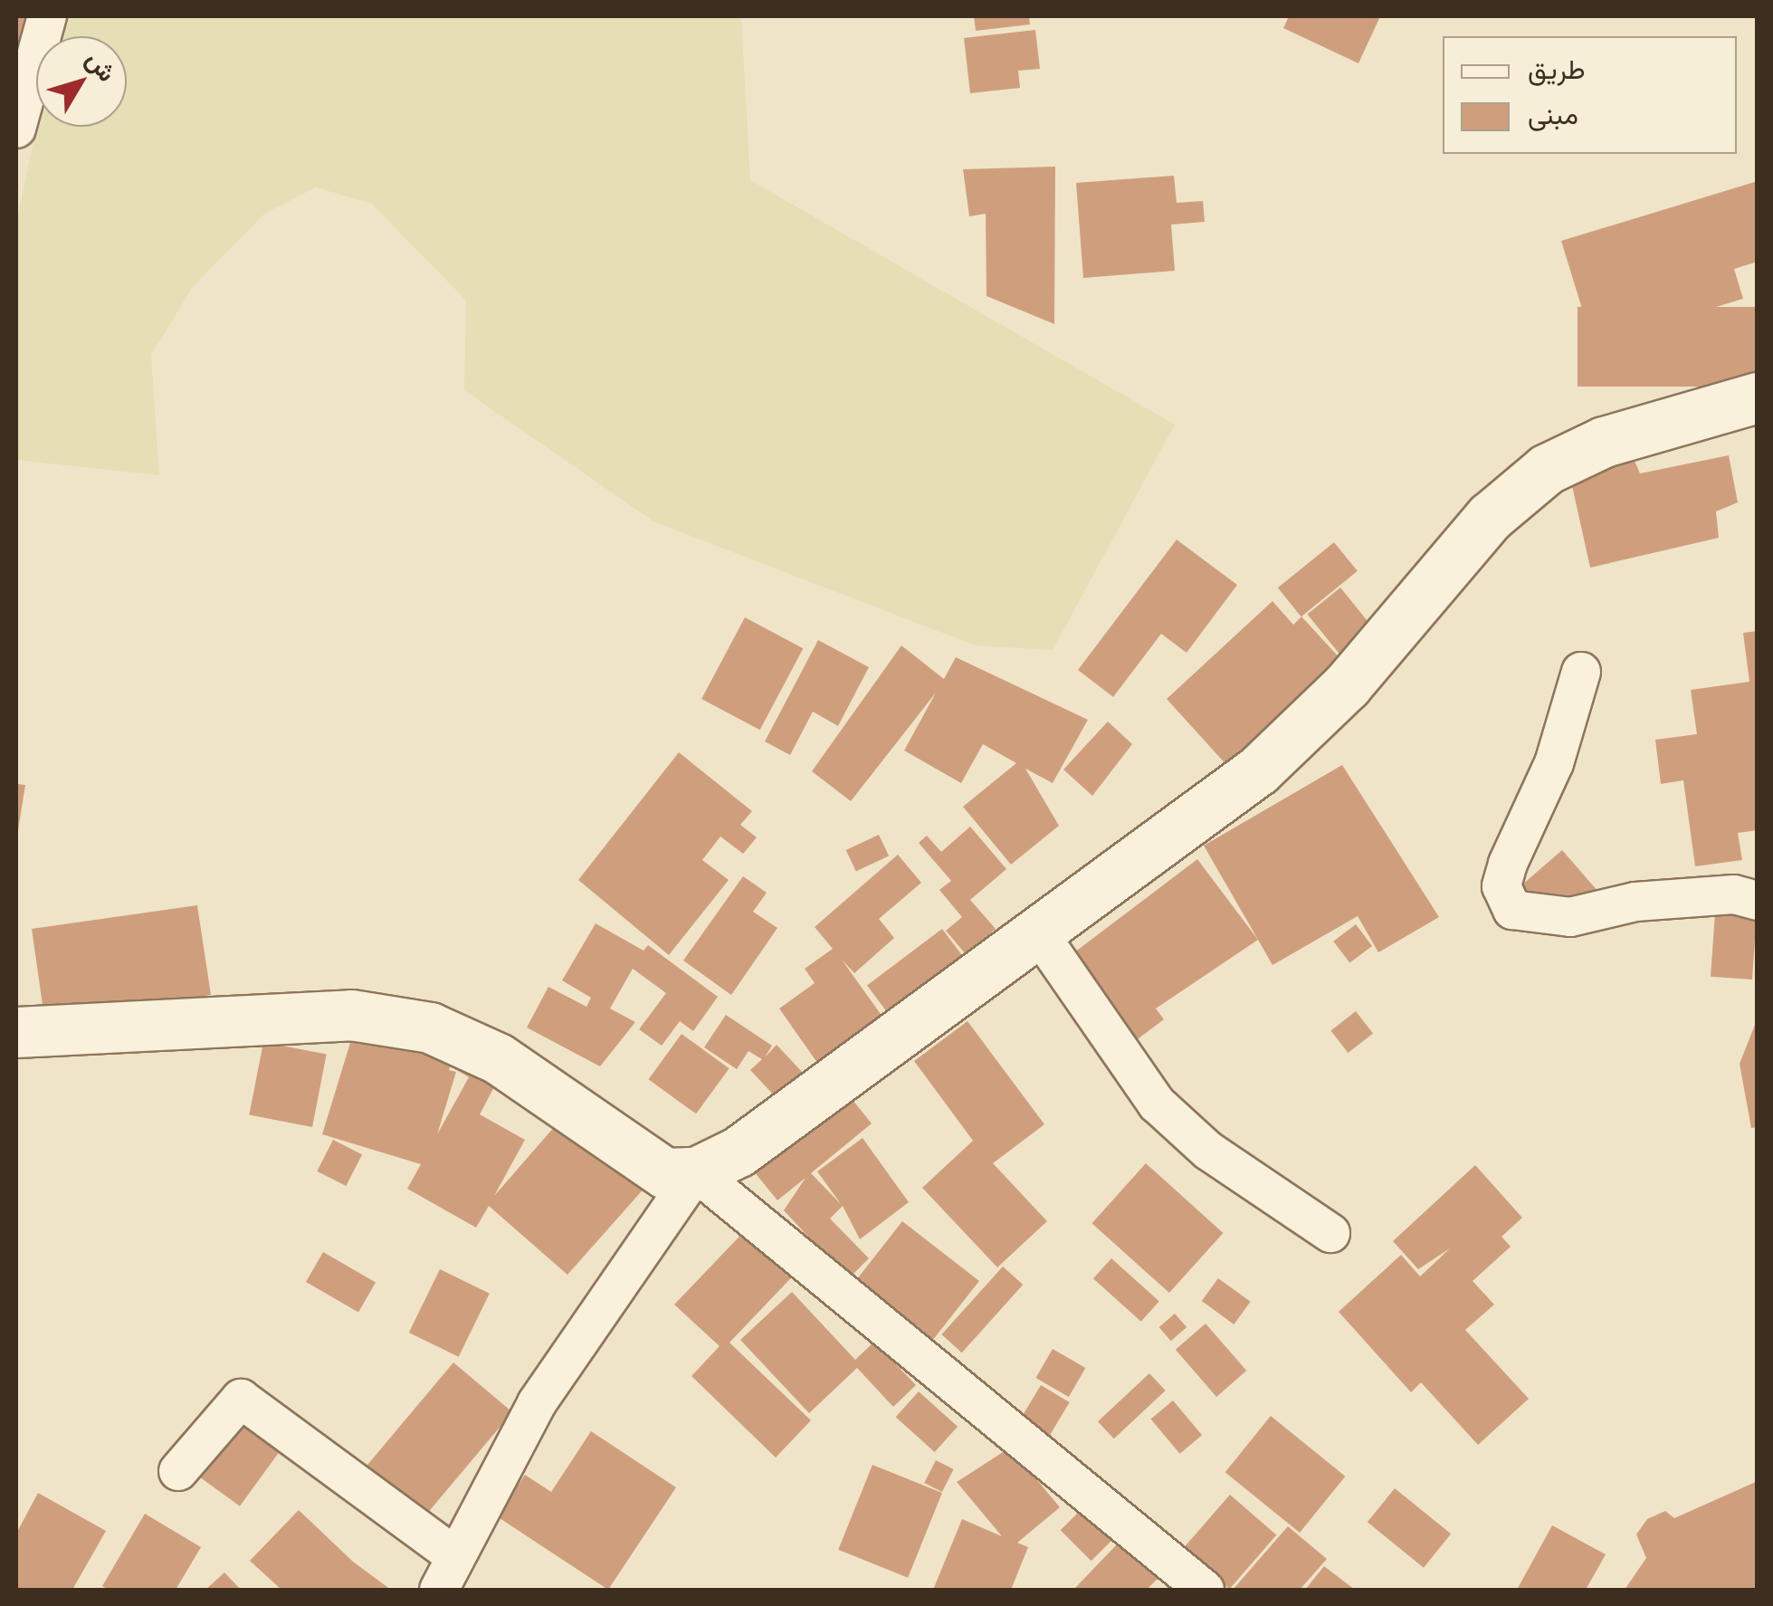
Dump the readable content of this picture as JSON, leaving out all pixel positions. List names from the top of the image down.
{
  "legend": ["طريق", "مبنى"],
  "north": "top right"
}
